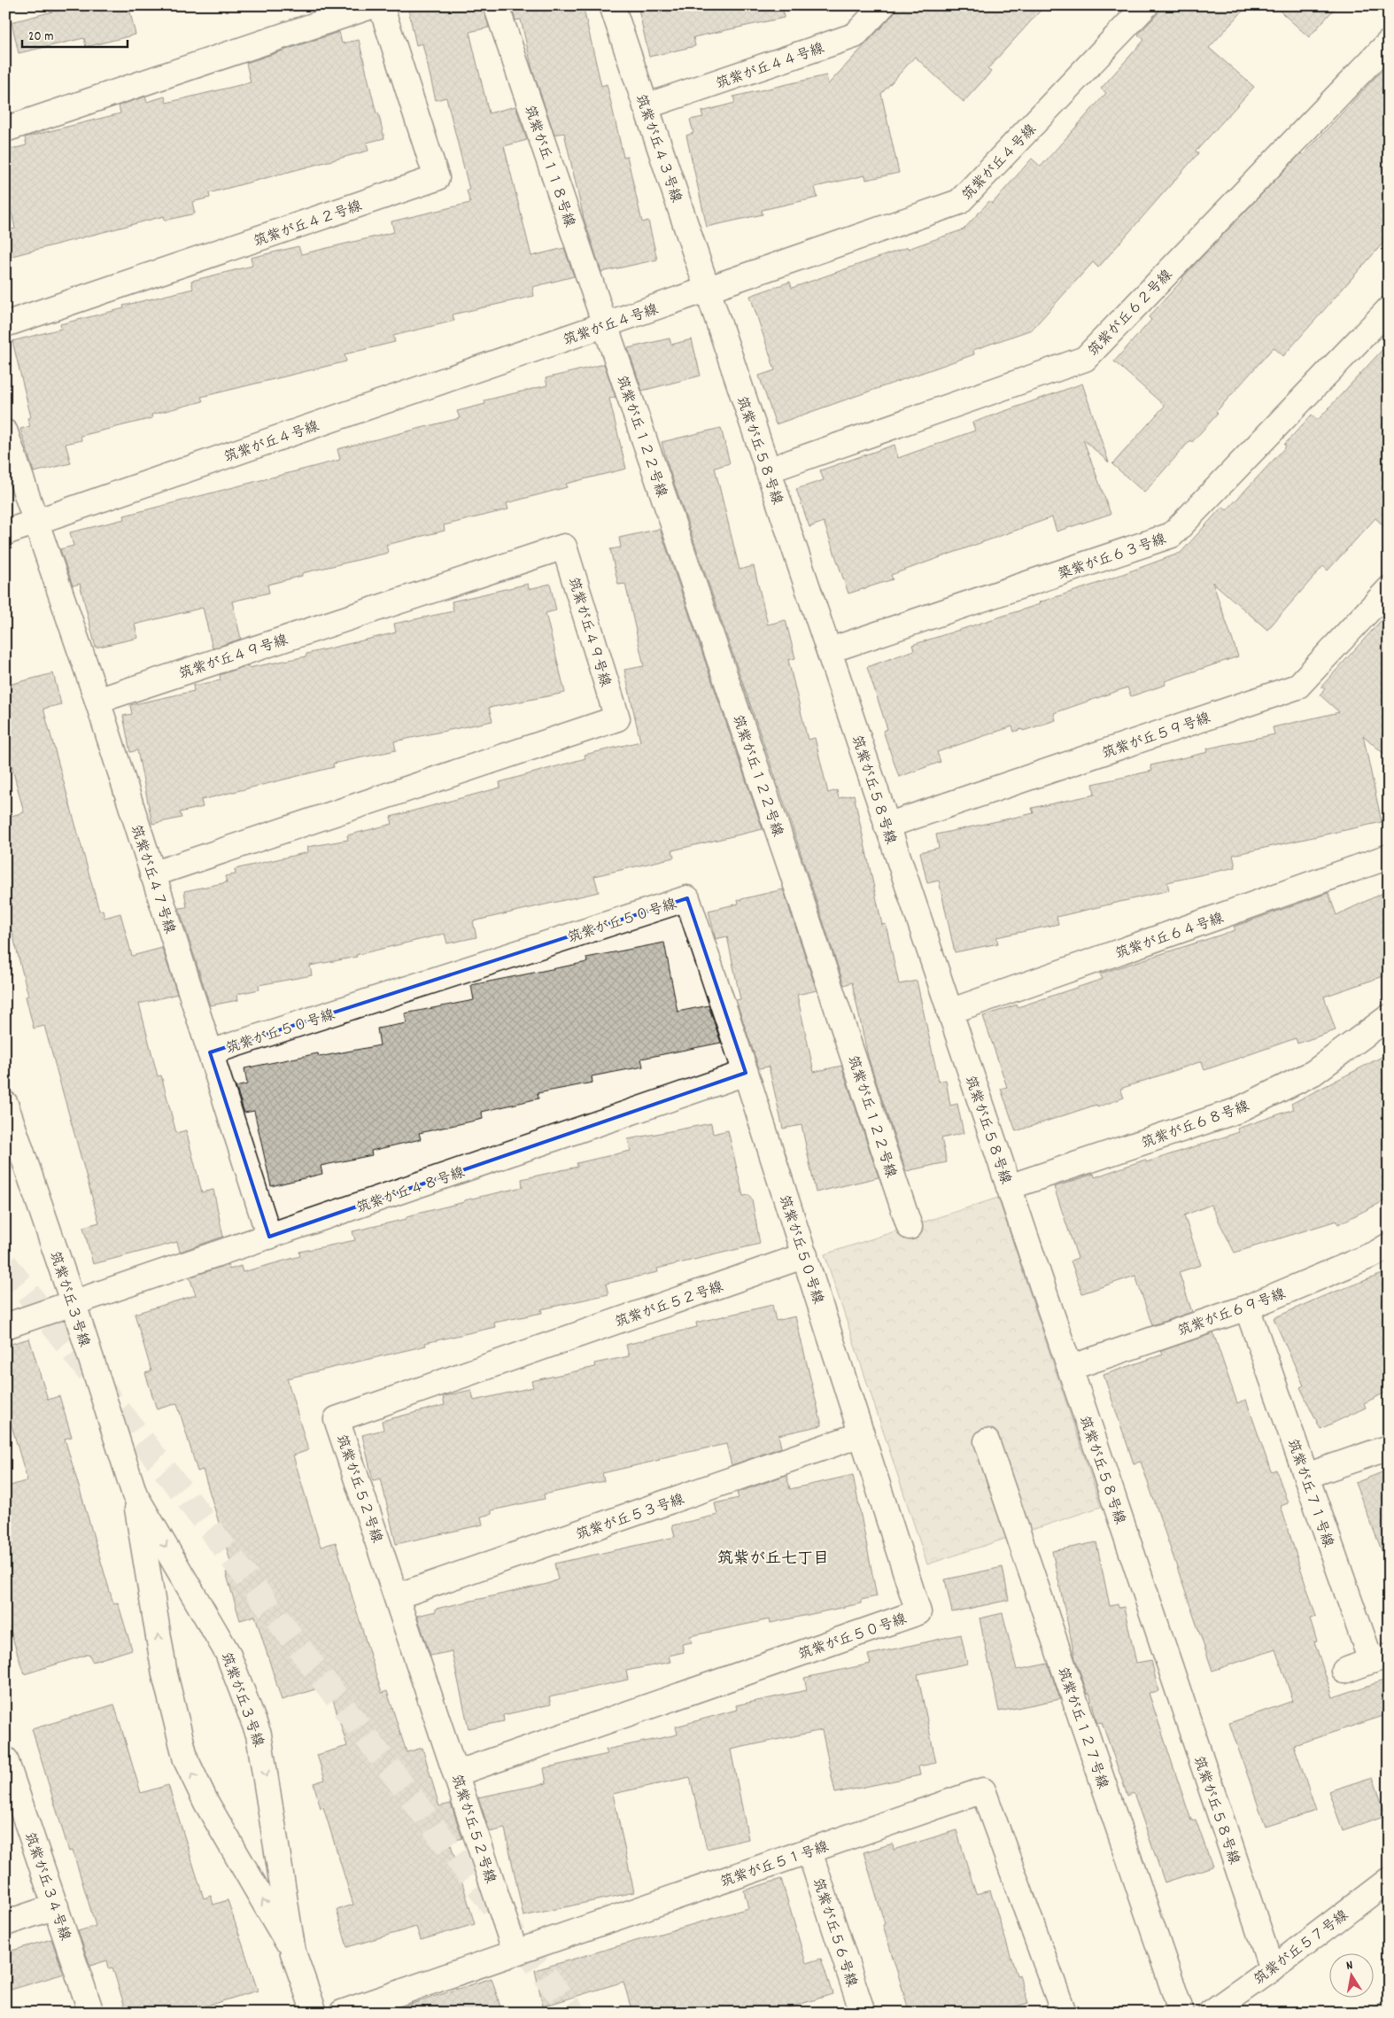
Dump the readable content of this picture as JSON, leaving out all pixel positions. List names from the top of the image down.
{
  "streets": {
    "street": [
      "筑紫が丘４４号線",
      "筑紫が丘４３号線",
      "筑紫が丘４号線",
      "筑紫が丘１１８号線",
      "筑紫が丘４２号線",
      "筑紫が丘６２号線",
      "筑紫が丘１２２号線",
      "筑紫が丘５８号線",
      "築紫が丘６３号線",
      "筑紫が丘４９号線",
      "筑紫が丘５９号線",
      "筑紫が丘４７号線",
      "筑紫が丘５０号線",
      "筑紫が丘６４号線",
      "筑紫が丘６８号線",
      "筑紫が丘４８号線",
      "筑紫が丘３号線",
      "筑紫が丘５２号線",
      "筑紫が丘６９号線",
      "筑紫が丘７１号線",
      "筑紫が丘５３号線",
      "筑紫が丘１２７号線",
      "筑紫が丘５１号線",
      "筑紫が丘３４号線",
      "筑紫が丘５６号線",
      "筑紫が丘５７号線"
    ]
  },
  "crossings": [
    ["筑紫が丘４４号線", "筑紫が丘４３号線"],
    ["筑紫が丘４３号線", "筑紫が丘４号線"],
    ["筑紫が丘４３号線", "筑紫が丘５８号線"],
    ["筑紫が丘４号線", "筑紫が丘１１８号線"],
    ["筑紫が丘４号線", "筑紫が丘１２２号線"],
    ["筑紫が丘４号線", "筑紫が丘５８号線"],
    ["筑紫が丘４号線", "筑紫が丘４７号線"],
    ["筑紫が丘１１８号線", "筑紫が丘１２２号線"],
    ["筑紫が丘６２号線", "筑紫が丘５８号線"],
    ["筑紫が丘５８号線", "築紫が丘６３号線"],
    ["筑紫が丘５８号線", "筑紫が丘５９号線"],
    ["筑紫が丘５８号線", "筑紫が丘６４号線"],
    ["筑紫が丘５８号線", "筑紫が丘６８号線"],
    ["筑紫が丘５８号線", "筑紫が丘６９号線"],
    ["筑紫が丘５８号線", "筑紫が丘５７号線"],
    ["筑紫が丘４９号線", "筑紫が丘４７号線"],
    ["筑紫が丘４７号線", "筑紫が丘５０号線"],
    ["筑紫が丘４７号線", "筑紫が丘４８号線"],
    ["筑紫が丘５０号線", "筑紫が丘４８号線"],
    ["筑紫が丘５０号線", "筑紫が丘５２号線"],
    ["筑紫が丘５０号線", "筑紫が丘５３号線"],
    ["筑紫が丘４８号線", "筑紫が丘３号線"],
    ["筑紫が丘５２号線", "筑紫が丘５３号線"],
    ["筑紫が丘５２号線", "筑紫が丘５１号線"],
    ["筑紫が丘６９号線", "筑紫が丘７１号線"],
    ["筑紫が丘５１号線", "筑紫が丘５６号線"]
  ],
  "districts": ["筑紫が丘七丁目"],
  "scale_bar": "20 m",
  "north": "top"
}
